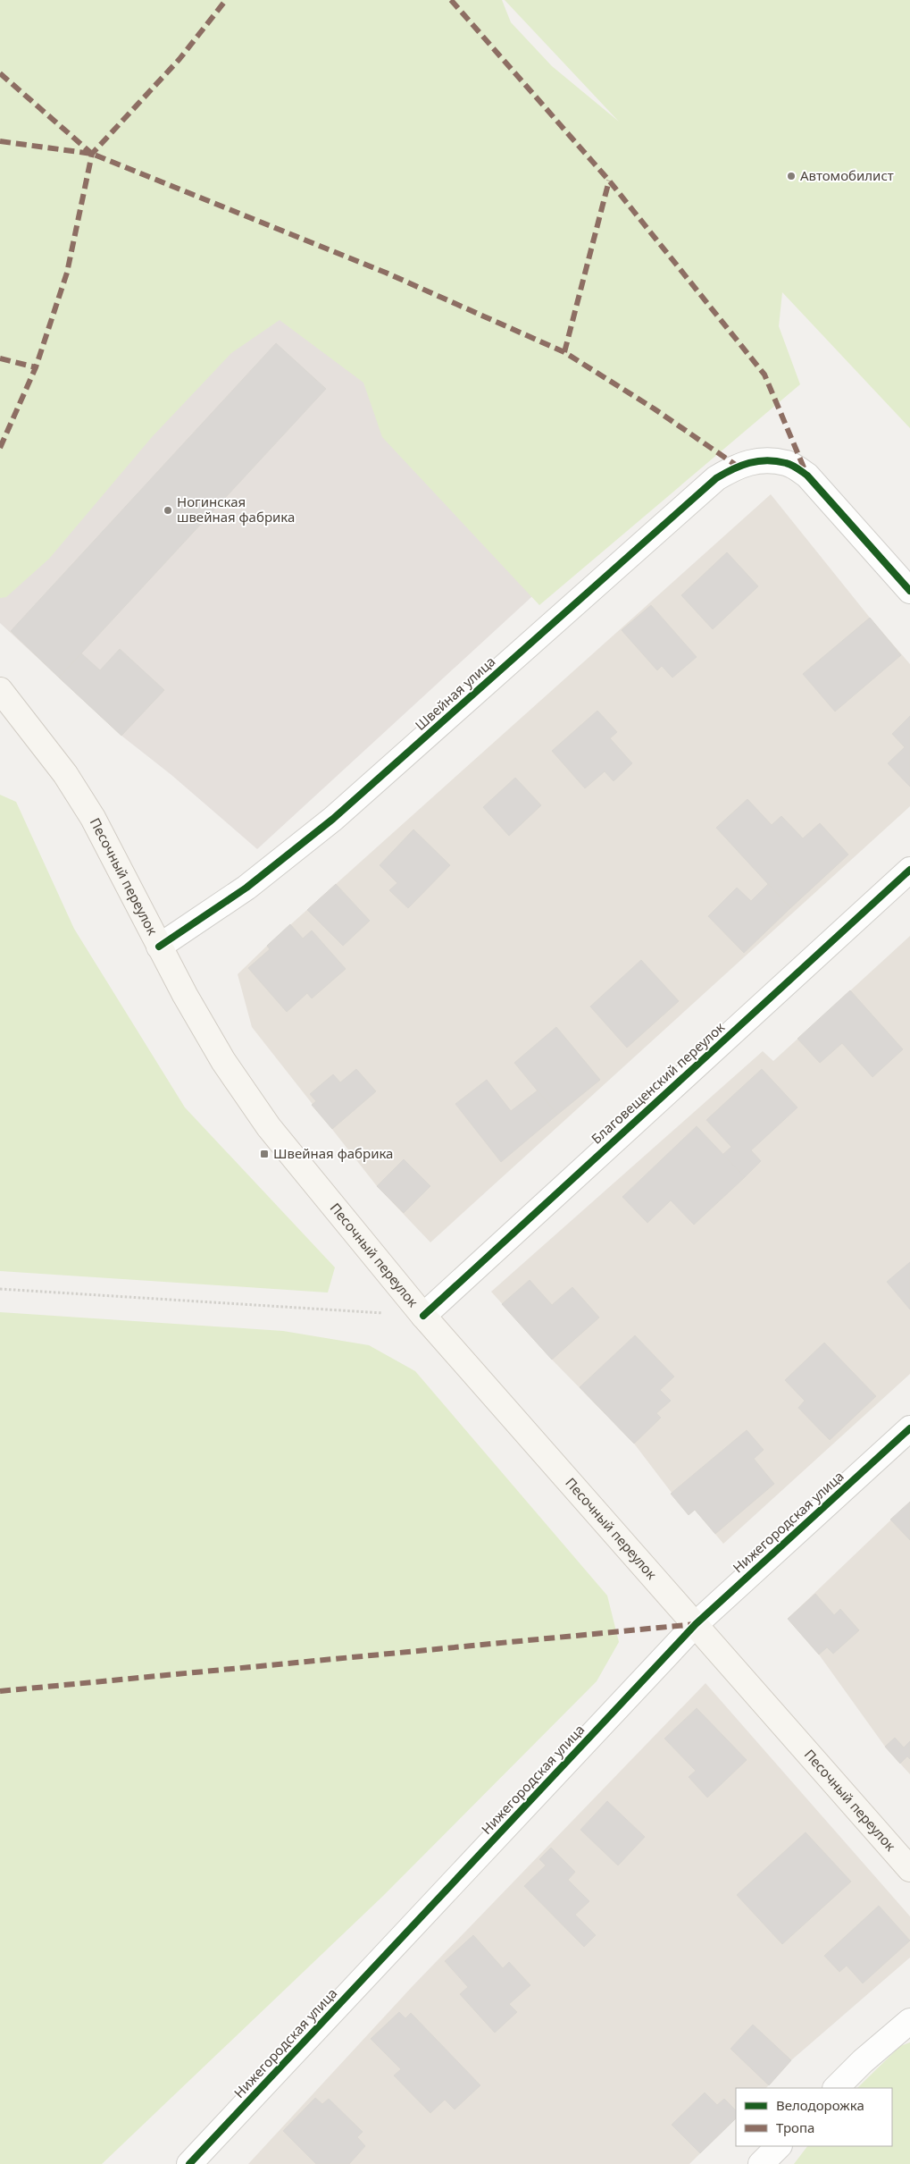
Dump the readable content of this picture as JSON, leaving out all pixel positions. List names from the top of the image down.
{
  "streets": {
    "main road": ["Песочный переулок"],
    "street": ["Швейная улица", "Благовещенский переулок", "Нижегородская улица"]
  },
  "crossings": [
    ["Швейная улица", "Песочный переулок"],
    ["Песочный переулок", "Благовещенский переулок"],
    ["Песочный переулок", "Нижегородская улица"]
  ],
  "places": {
    "other": ["Автомобилист", "Ногинская швейная фабрика"],
    "transit": ["Швейная фабрика"]
  },
  "legend": ["Велодорожка", "Тропа"]
}
